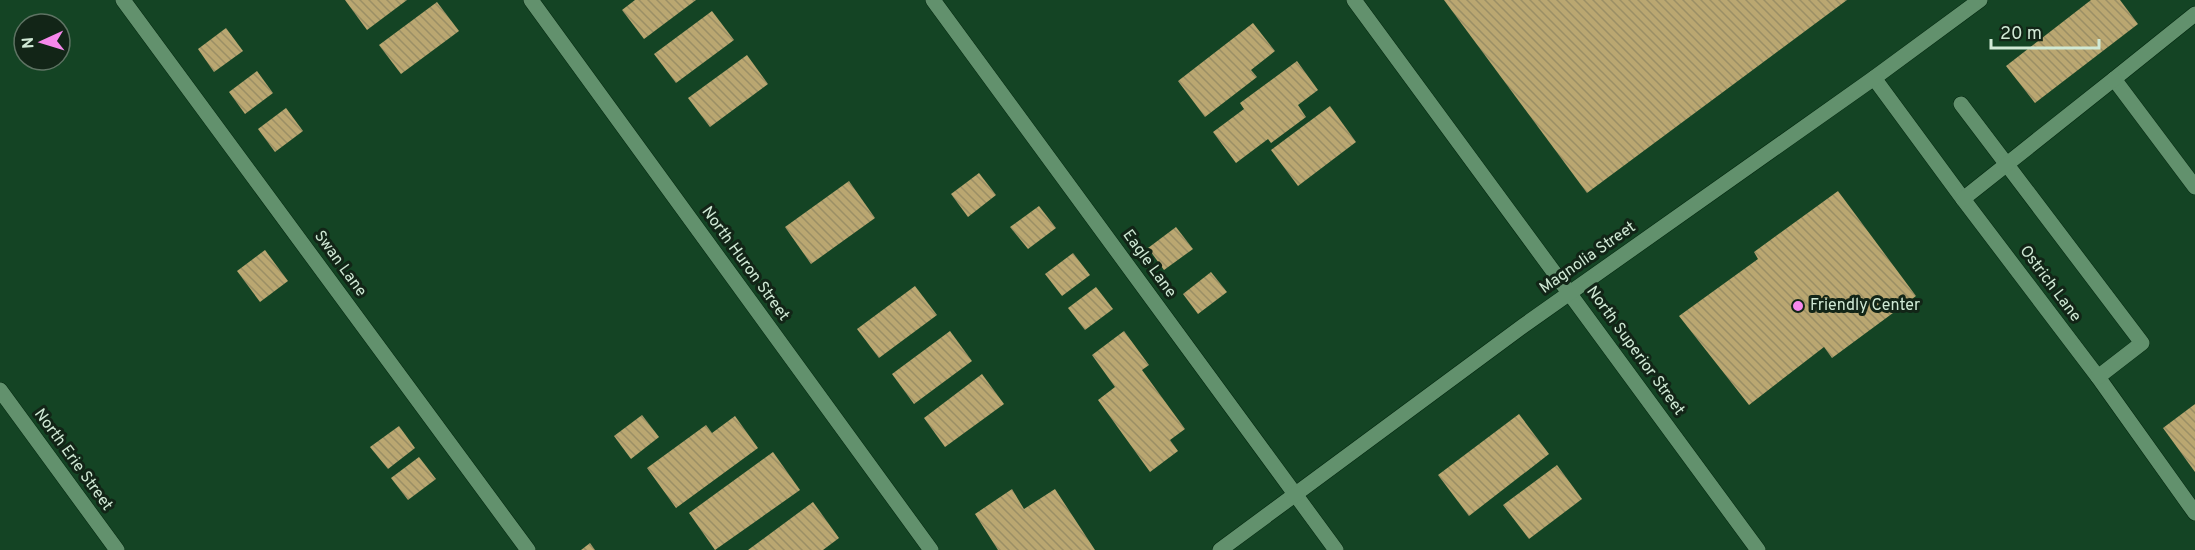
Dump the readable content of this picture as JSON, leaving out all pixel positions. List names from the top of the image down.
{
  "streets": {
    "street": [
      "Magnolia Street",
      "Swan Lane",
      "North Huron Street",
      "Eagle Lane",
      "Ostrich Lane",
      "North Superior Street",
      "North Erie Street"
    ]
  },
  "crossings": [
    ["Magnolia Street", "Eagle Lane"],
    ["Magnolia Street", "Ostrich Lane"],
    ["Magnolia Street", "North Superior Street"]
  ],
  "places": ["Friendly Center"],
  "scale_bar": "20 m",
  "north": "left"
}
